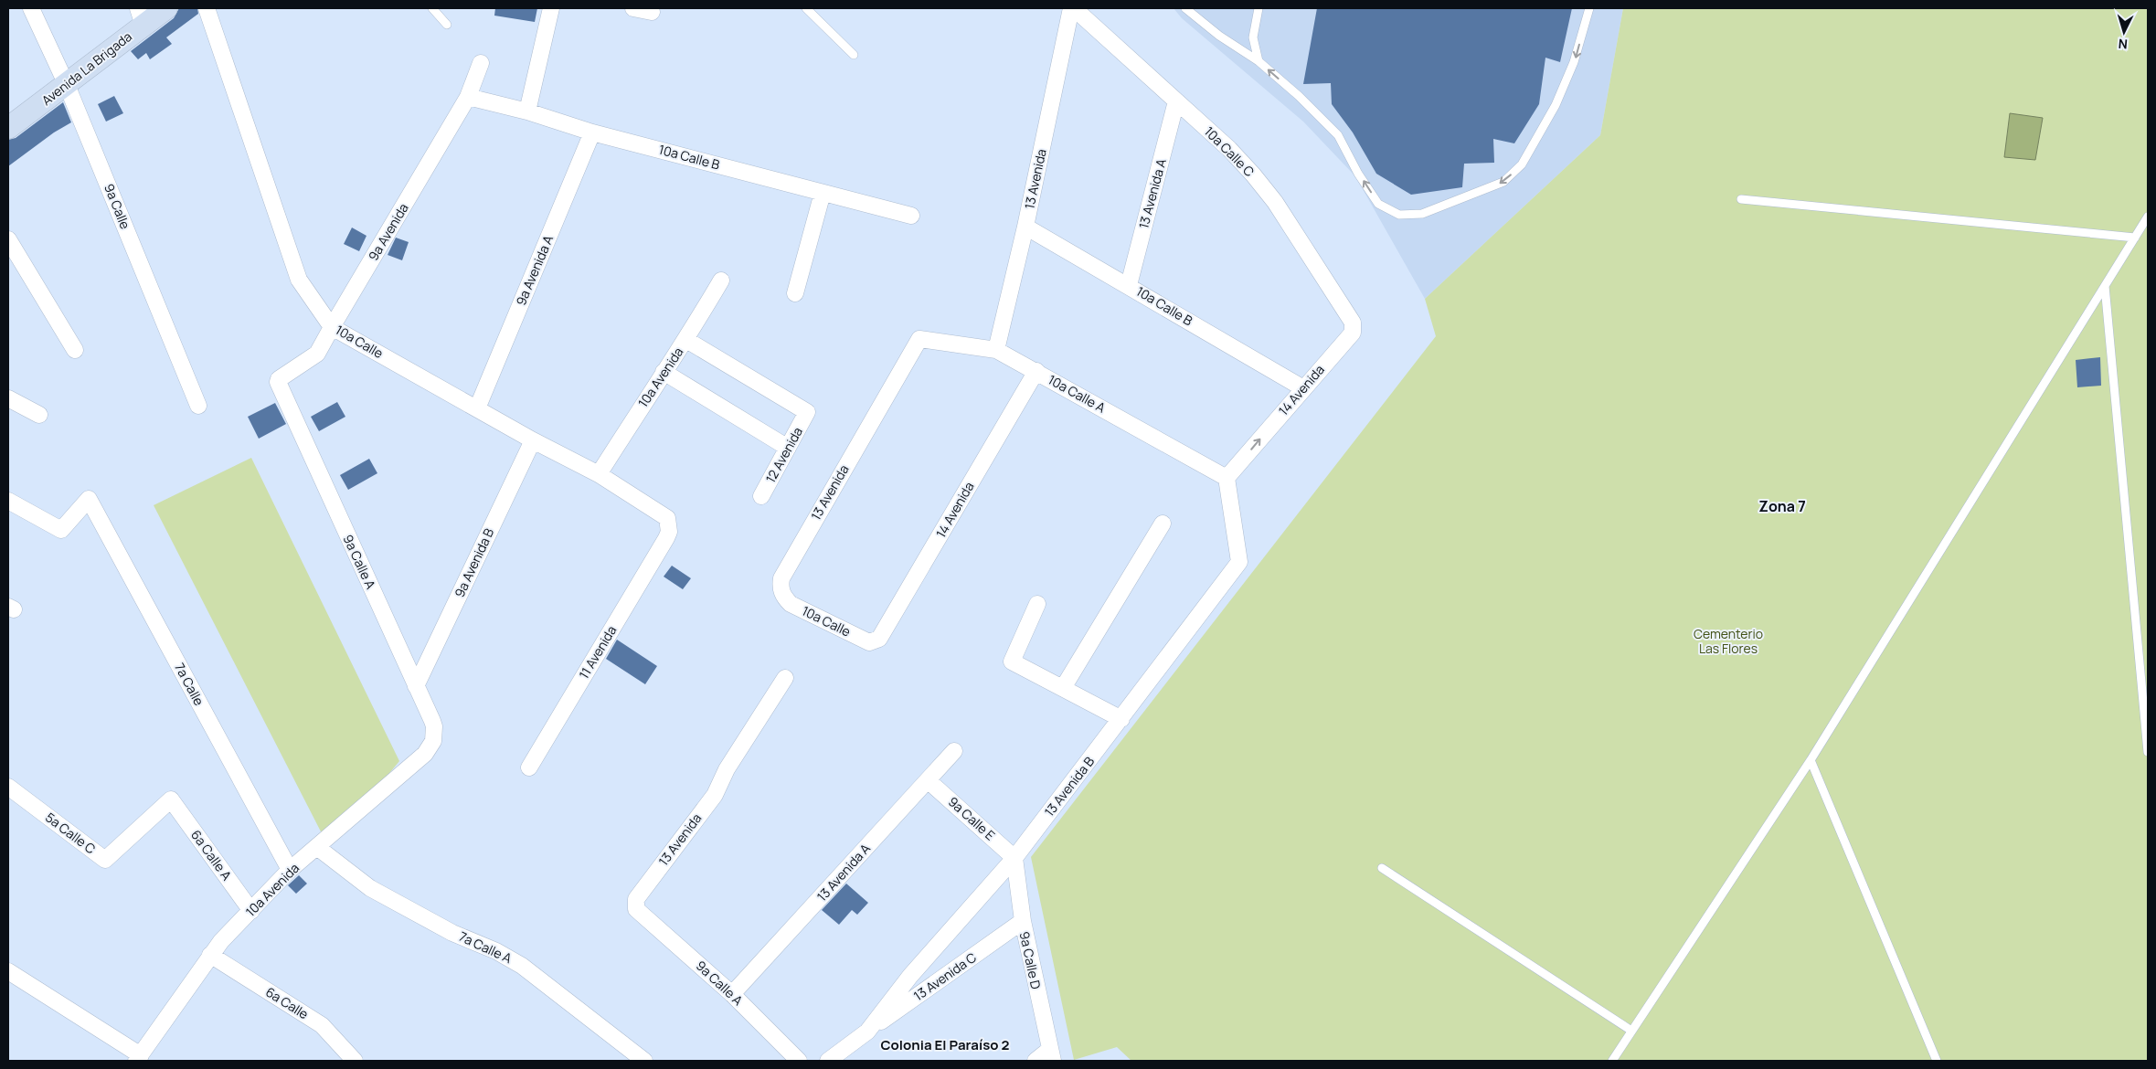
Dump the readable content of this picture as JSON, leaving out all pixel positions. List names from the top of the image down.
{
  "streets": {
    "main road": ["Avenida La Brigada"],
    "street": [
      "10a Calle C",
      "10a Calle B",
      "13 Avenida",
      "13 Avenida A",
      "9a Calle",
      "9a Avenida",
      "9a Avenida A",
      "10a Calle",
      "10a Avenida",
      "14 Avenida",
      "10a Calle A",
      "12 Avenida",
      "9a Calle A",
      "9a Avenida B",
      "11 Avenida",
      "7a Calle",
      "13 Avenida B",
      "9a Calle E",
      "5a Calle C",
      "6a Calle A",
      "7a Calle A",
      "9a Calle D",
      "13 Avenida C",
      "6a Calle"
    ]
  },
  "crossings": [
    ["Avenida La Brigada", "9a Calle"],
    ["10a Calle C", "13 Avenida"],
    ["10a Calle C", "13 Avenida A"],
    ["10a Calle C", "14 Avenida"],
    ["10a Calle B", "13 Avenida"],
    ["10a Calle B", "13 Avenida A"],
    ["10a Calle B", "9a Avenida"],
    ["10a Calle B", "9a Avenida A"],
    ["10a Calle B", "14 Avenida"],
    ["13 Avenida", "10a Calle"],
    ["13 Avenida", "10a Calle A"],
    ["13 Avenida", "9a Calle A"],
    ["13 Avenida A", "9a Calle A"],
    ["13 Avenida A", "9a Calle E"],
    ["9a Avenida", "10a Calle"],
    ["9a Avenida", "9a Calle A"],
    ["9a Avenida A", "10a Calle"],
    ["10a Calle", "10a Avenida"],
    ["10a Calle", "14 Avenida"],
    ["10a Calle", "9a Avenida B"],
    ["10a Calle", "11 Avenida"],
    ["10a Avenida", "12 Avenida"],
    ["10a Avenida", "9a Calle A"],
    ["10a Avenida", "7a Calle"],
    ["10a Avenida", "6a Calle A"],
    ["10a Avenida", "7a Calle A"],
    ["10a Avenida", "6a Calle"],
    ["14 Avenida", "10a Calle A"],
    ["14 Avenida", "13 Avenida B"],
    ["10a Calle A", "13 Avenida B"],
    ["9a Calle A", "9a Avenida B"],
    ["13 Avenida B", "9a Calle E"],
    ["13 Avenida B", "9a Calle D"],
    ["13 Avenida B", "13 Avenida C"],
    ["9a Calle E", "9a Calle D"],
    ["5a Calle C", "6a Calle A"],
    ["9a Calle D", "13 Avenida C"]
  ],
  "districts": ["Zona 7", "Colonia El Paraíso 2"],
  "parks": ["Cementerio Las Flores"],
  "north": "bottom"
}
